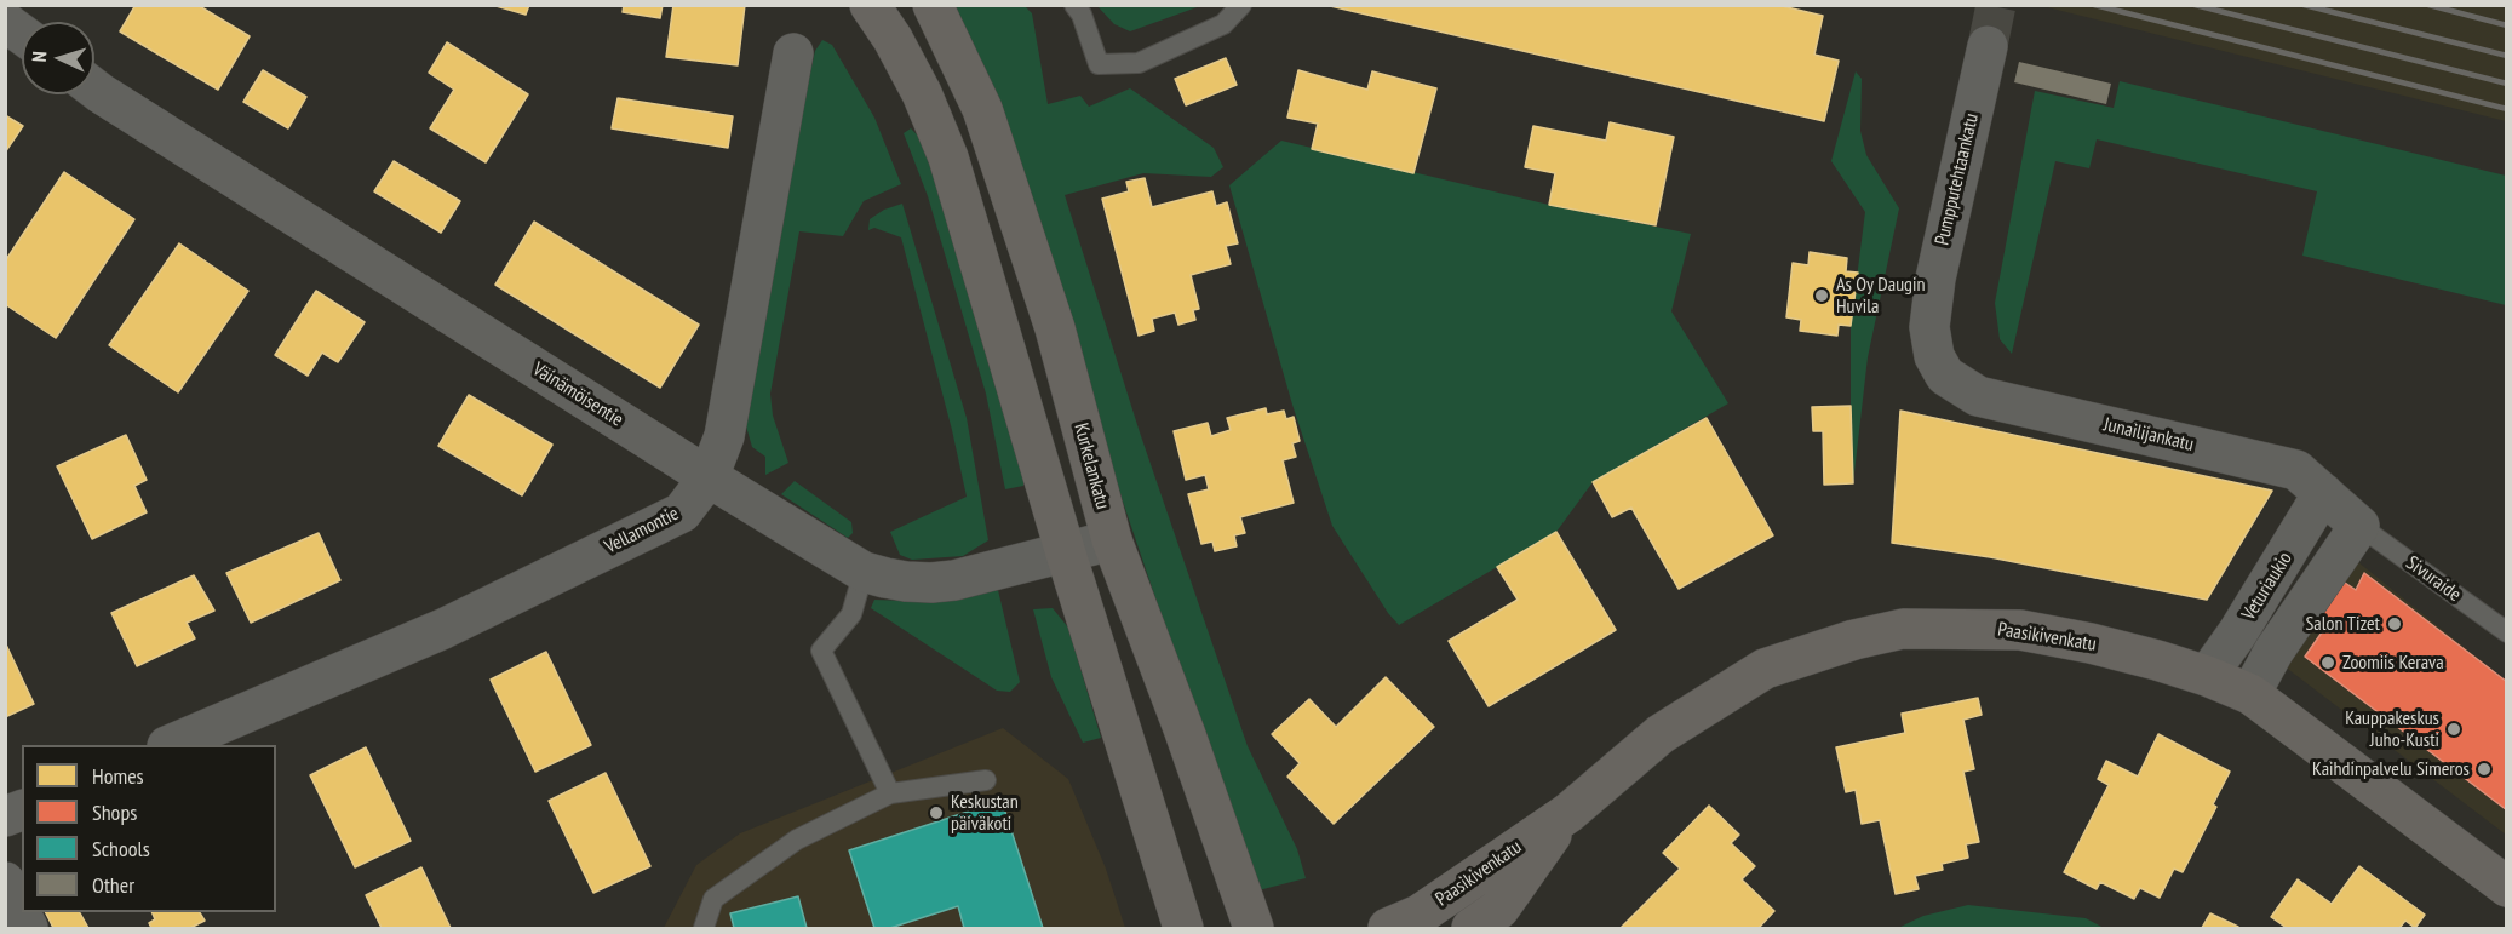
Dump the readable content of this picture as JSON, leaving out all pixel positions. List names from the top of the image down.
{
  "streets": {
    "street": [
      "Pumpputehtaankatu",
      "Väinämöisentie",
      "Junailijankatu",
      "Kurkelankatu",
      "Vellamontie",
      "Veturiaukio",
      "Paasikivenkatu"
    ],
    "lane": ["Sivuraide"]
  },
  "crossings": [
    ["Pumpputehtaankatu", "Junailijankatu"],
    ["Väinämöisentie", "Kurkelankatu"],
    ["Väinämöisentie", "Vellamontie"],
    ["Junailijankatu", "Sivuraide"],
    ["Junailijankatu", "Veturiaukio"],
    ["Sivuraide", "Veturiaukio"],
    ["Veturiaukio", "Paasikivenkatu"]
  ],
  "places": [
    "As Oy Daugin Huvila",
    "Salon Tizet",
    "Zoomiis Kerava",
    "Kauppakeskus Juho-Kusti",
    "Kaihdinpalvelu Simeros",
    "Keskustan päiväkoti"
  ],
  "legend": [
    "Homes",
    "Shops",
    "Schools",
    "Other"
  ],
  "north": "left"
}
